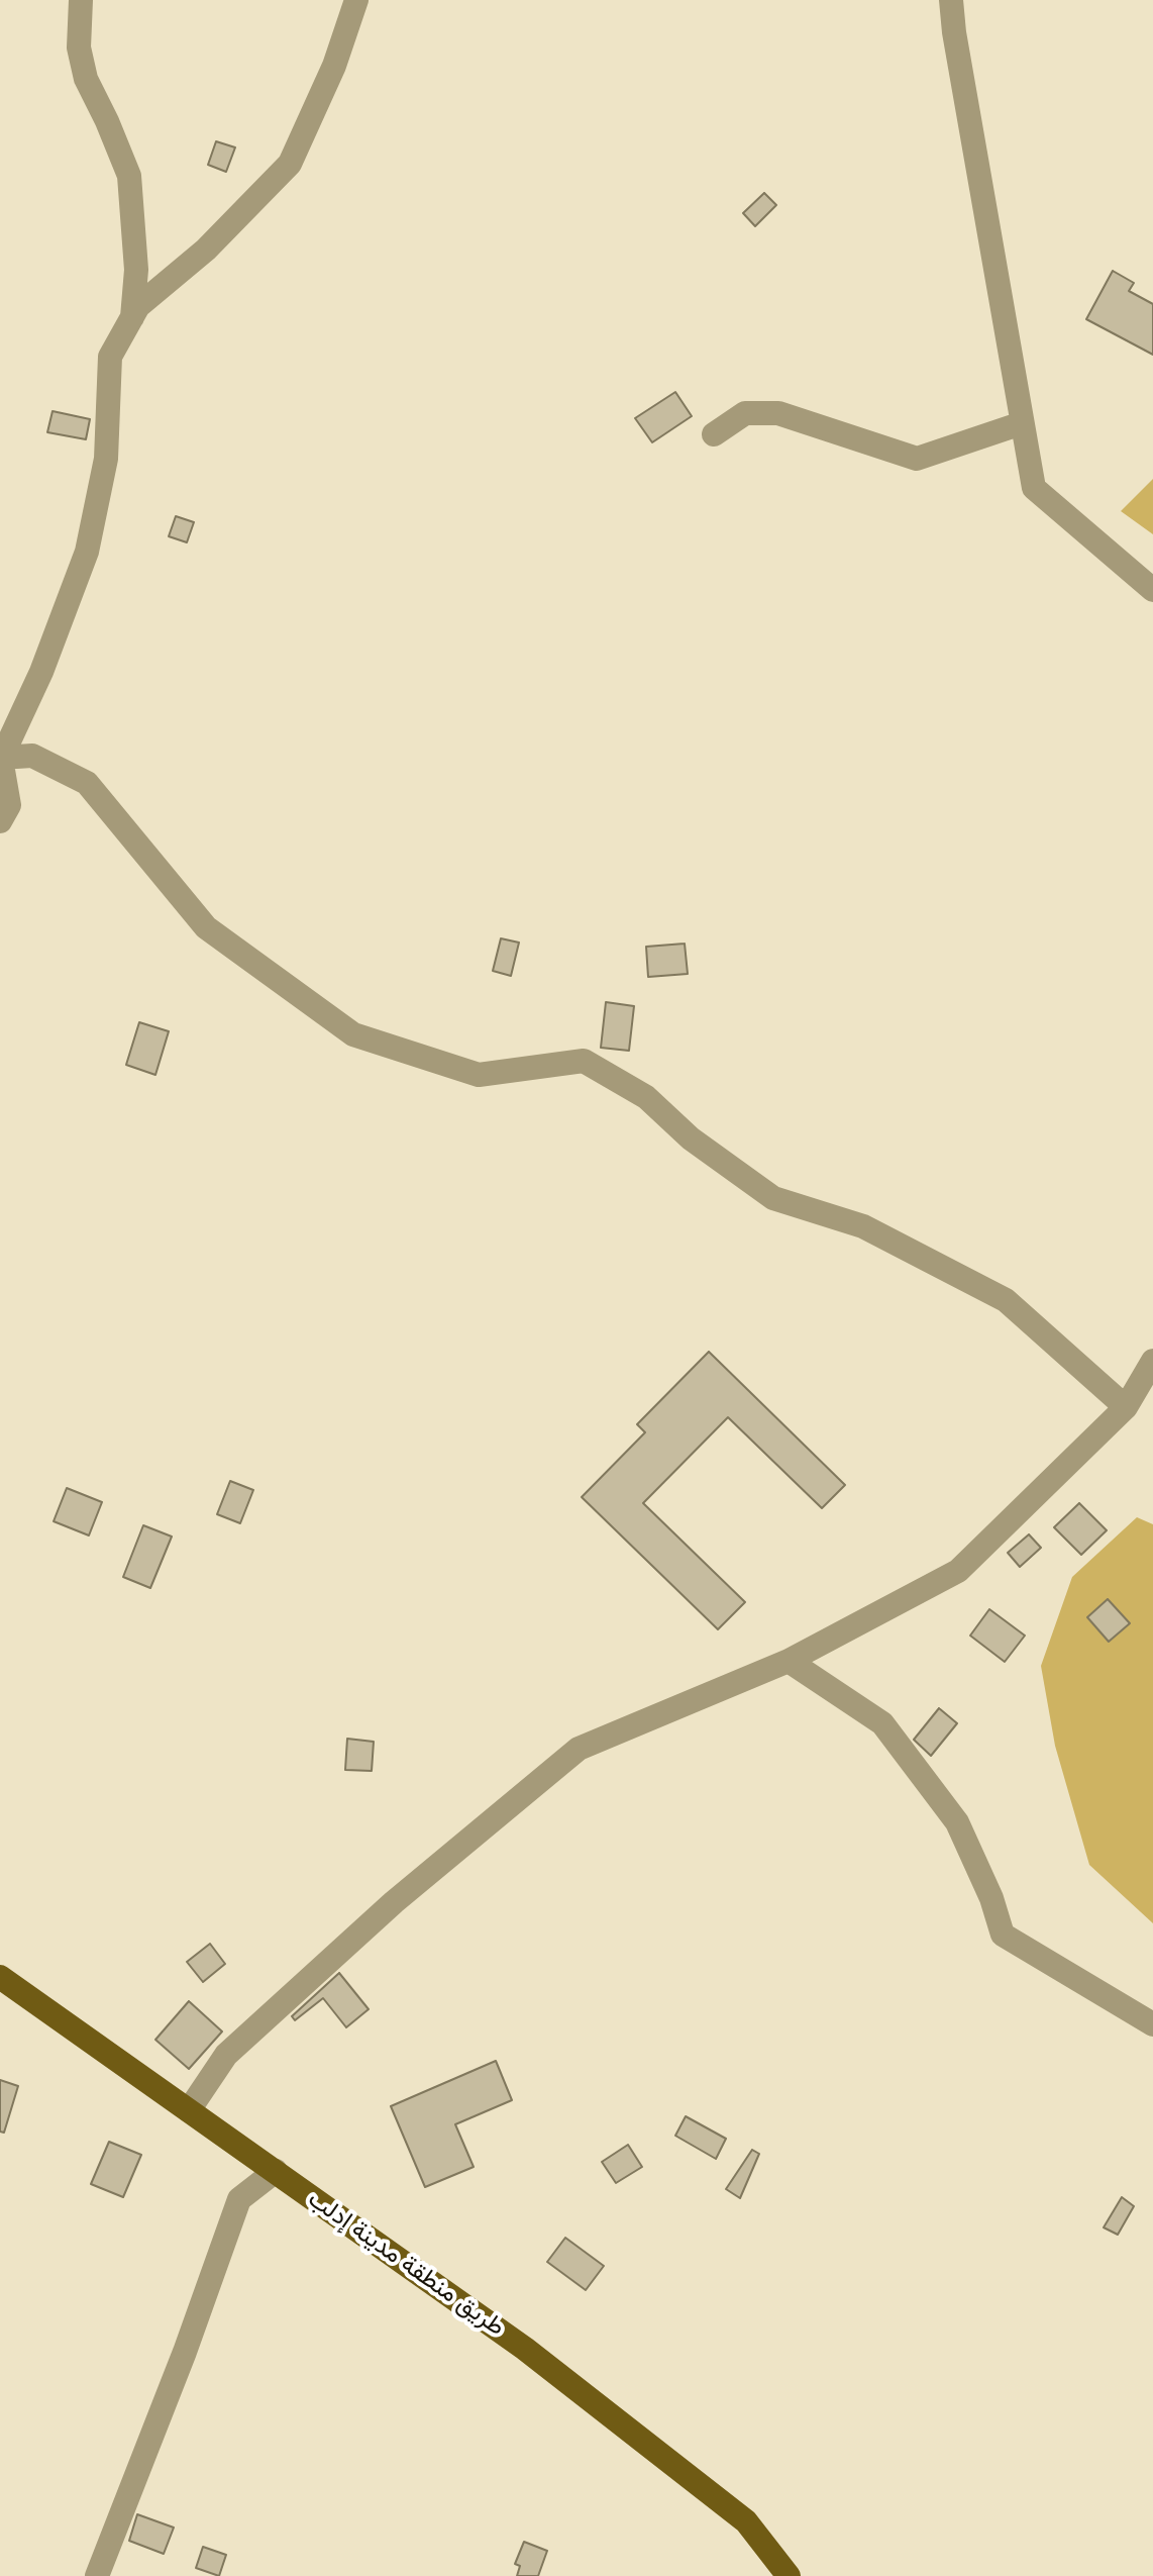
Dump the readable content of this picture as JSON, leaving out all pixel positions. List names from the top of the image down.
{
  "streets": {
    "main road": ["طريق منطقة مدينة إدلب"]
  }
}
